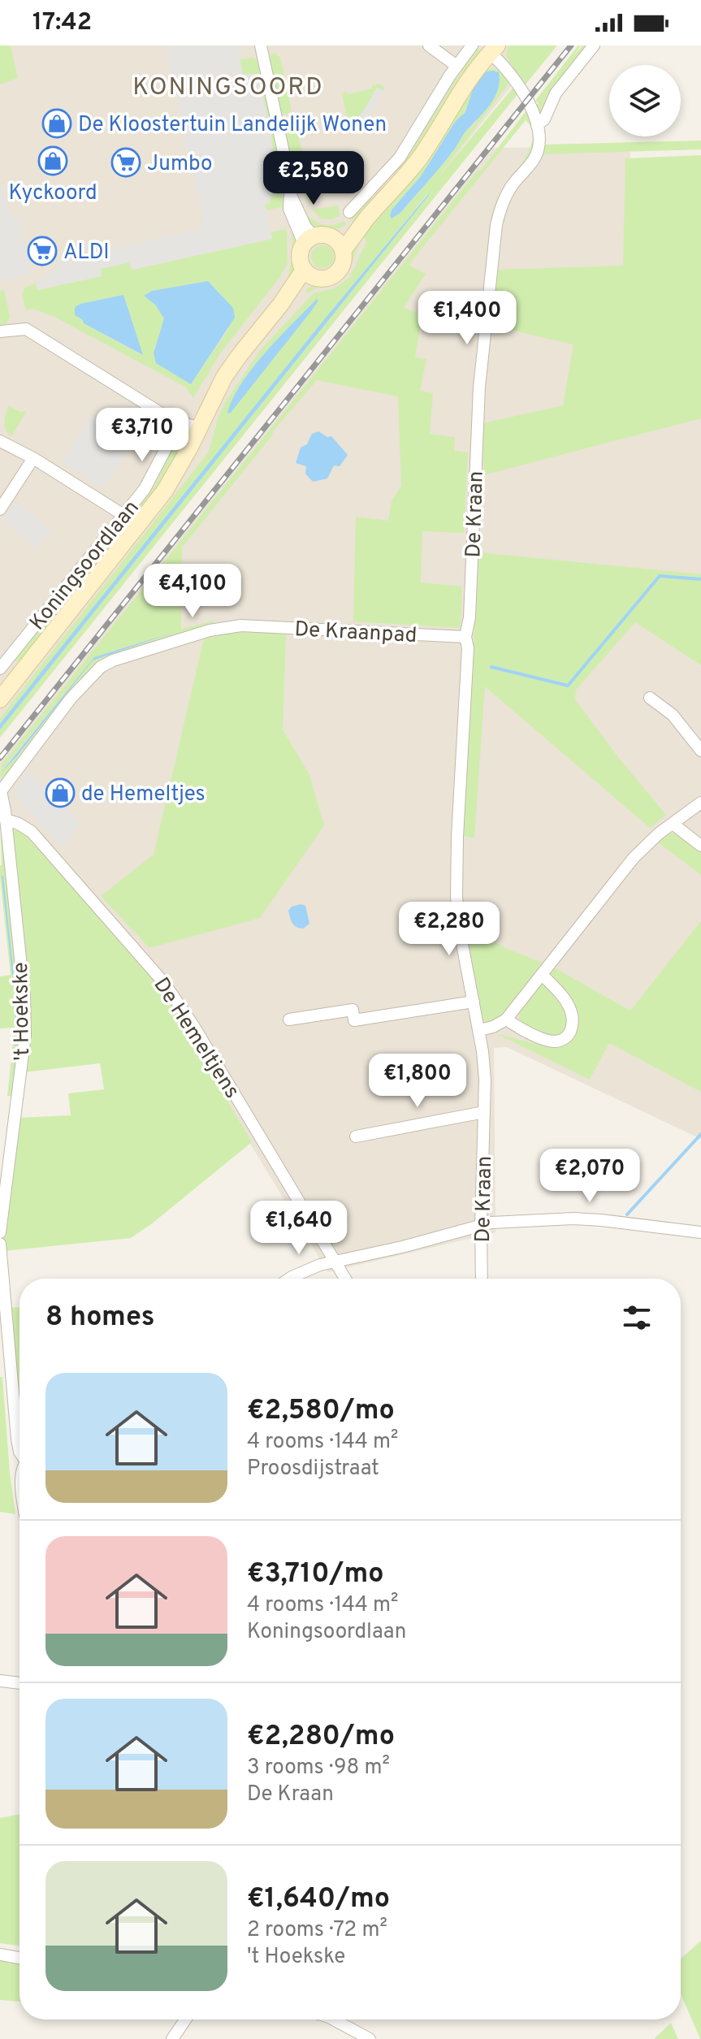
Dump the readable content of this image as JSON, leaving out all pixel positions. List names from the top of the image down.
{
  "streets": {
    "street": [
      "De Kraan",
      "Koningsoordlaan",
      "De Kraanpad",
      "'t Hoekske",
      "De Hemeltjens"
    ]
  },
  "crossings": [
    ["De Kraan", "De Kraanpad"],
    ["De Kraanpad", "'t Hoekske"],
    ["'t Hoekske", "De Hemeltjens"]
  ],
  "districts": ["KONINGSOORD"],
  "places": {
    "shop": ["De Kloostertuin Landelijk Wonen", "Kyckoord", "de Hemeltjes"],
    "supermarket": ["Jumbo", "ALDI"]
  },
  "page": {
    "status": "17:42",
    "price": [
      "€2,580",
      "€1,400",
      "€3,710",
      "€4,100",
      "€2,280",
      "€1,800",
      "€2,070",
      "€1,640"
    ],
    "heading": "8 homes",
    "list": [
      {
        "name": "€2,580/mo",
        "note": "4 rooms · 144 m² · Proosdijstraat"
      },
      {
        "name": "€3,710/mo",
        "note": "4 rooms · 144 m² · Koningsoordlaan"
      },
      {
        "name": "€2,280/mo",
        "note": "3 rooms · 98 m² · De Kraan"
      },
      {
        "name": "€1,640/mo",
        "note": "2 rooms · 72 m² · 't Hoekske"
      }
    ]
  }
}
